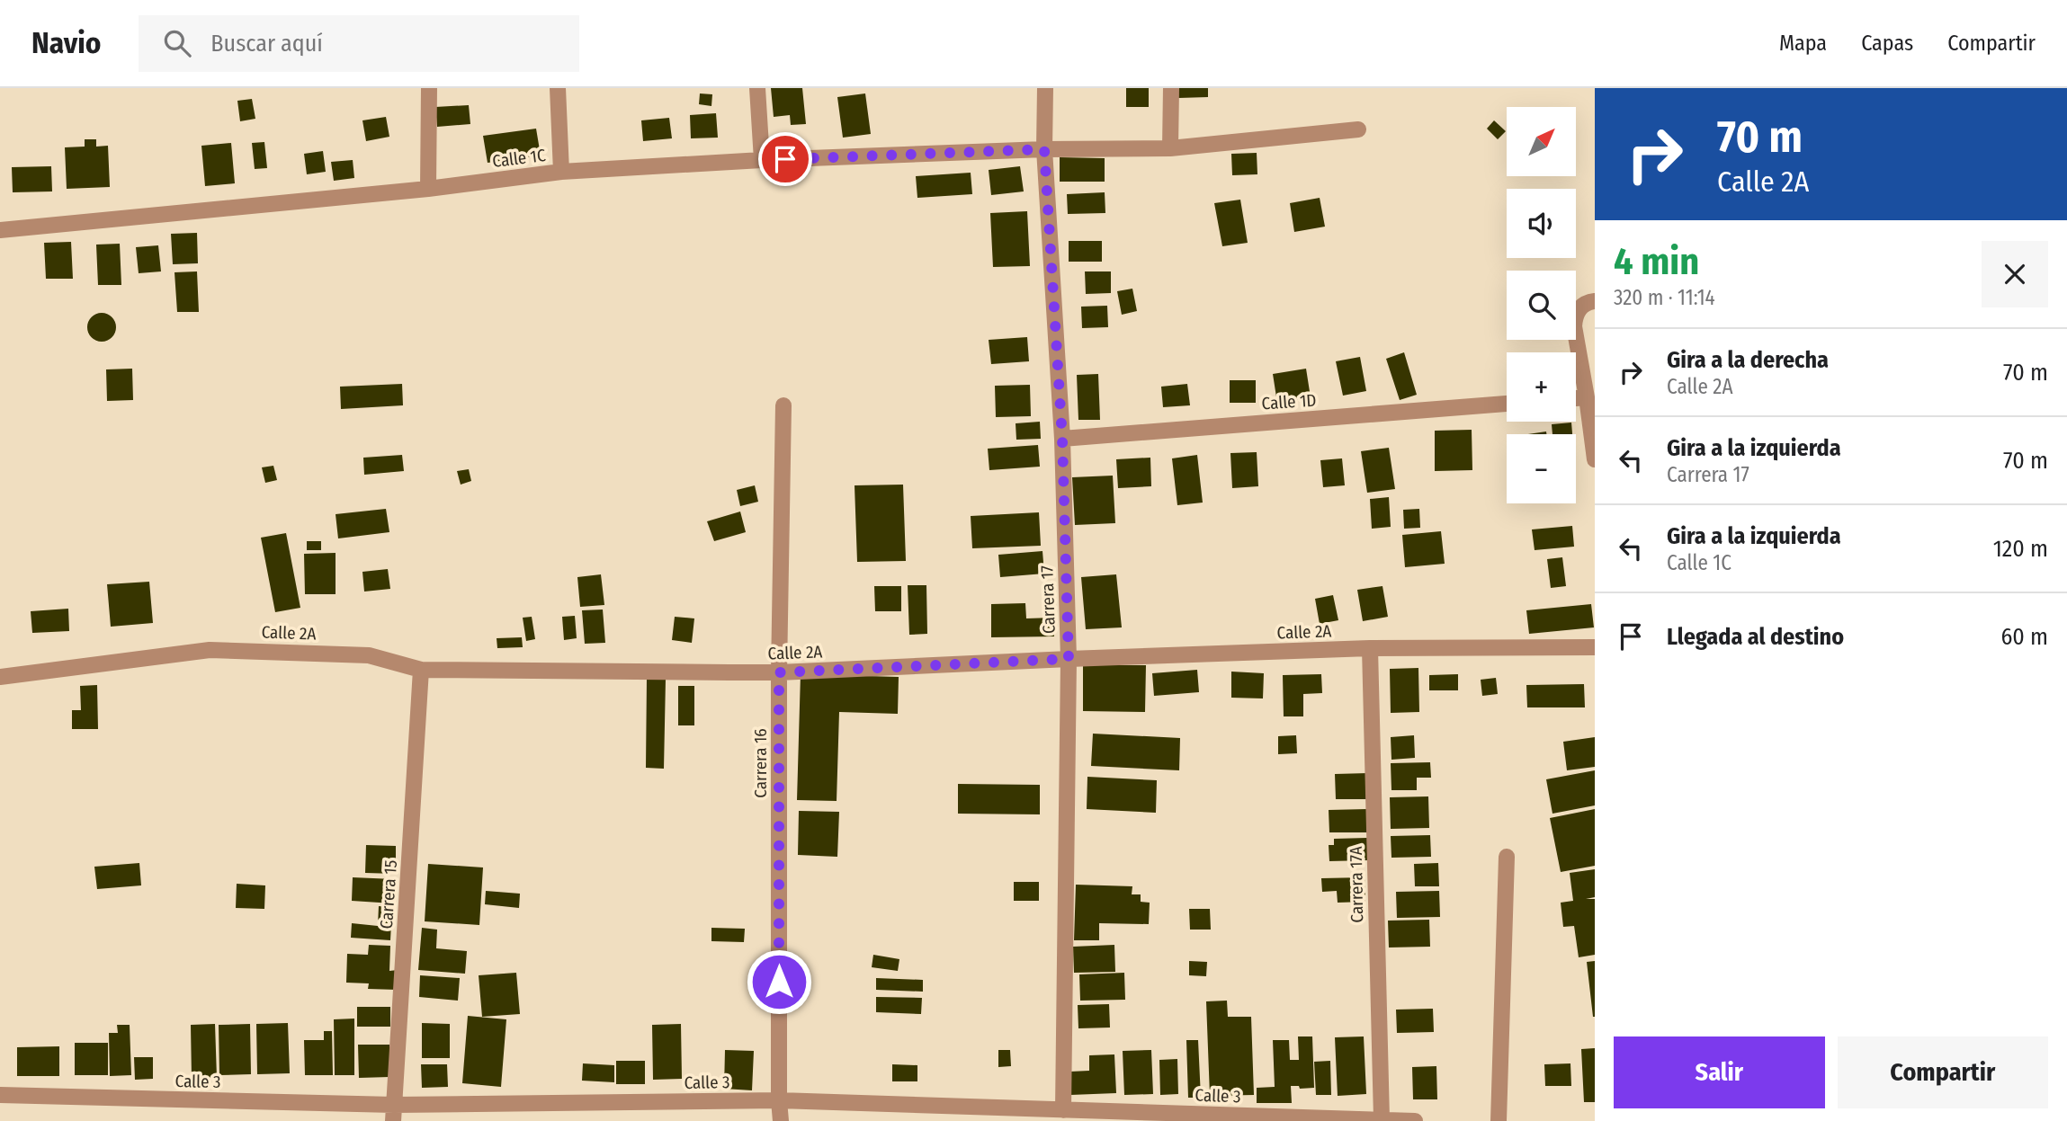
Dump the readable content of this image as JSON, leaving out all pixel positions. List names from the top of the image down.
{
  "streets": {
    "street": [
      "Calle 1C",
      "Calle 1D",
      "Carrera 17",
      "Calle 2A",
      "Carrera 16",
      "Carrera 17A",
      "Carrera 15",
      "Calle 3"
    ]
  },
  "crossings": [
    ["Calle 1C", "Carrera 17"],
    ["Calle 1D", "Carrera 17"],
    ["Carrera 17", "Calle 2A"],
    ["Carrera 17", "Calle 3"],
    ["Calle 2A", "Carrera 16"],
    ["Calle 2A", "Carrera 17A"],
    ["Calle 2A", "Carrera 15"],
    ["Carrera 16", "Calle 3"],
    ["Carrera 17A", "Calle 3"],
    ["Carrera 15", "Calle 3"]
  ],
  "north": "top right",
  "page": {
    "header": "Navio",
    "search": "Buscar aquí",
    "nav": ["Mapa", "Capas", "Compartir"],
    "turn": ["70 m", "Calle 2A"],
    "map_buttons": ["+", "−"],
    "heading": ["4 min", "320 m · 11:14"],
    "list": [
      {
        "name": "Gira a la derecha",
        "note": "Calle 2A",
        "value": "70 m"
      },
      {
        "name": "Gira a la izquierda",
        "note": "Carrera 17",
        "value": "70 m"
      },
      {
        "name": "Gira a la izquierda",
        "note": "Calle 1C",
        "value": "120 m"
      },
      {
        "name": "Llegada al destino",
        "value": "60 m"
      }
    ],
    "buttons": ["Salir", "Compartir"]
  }
}
